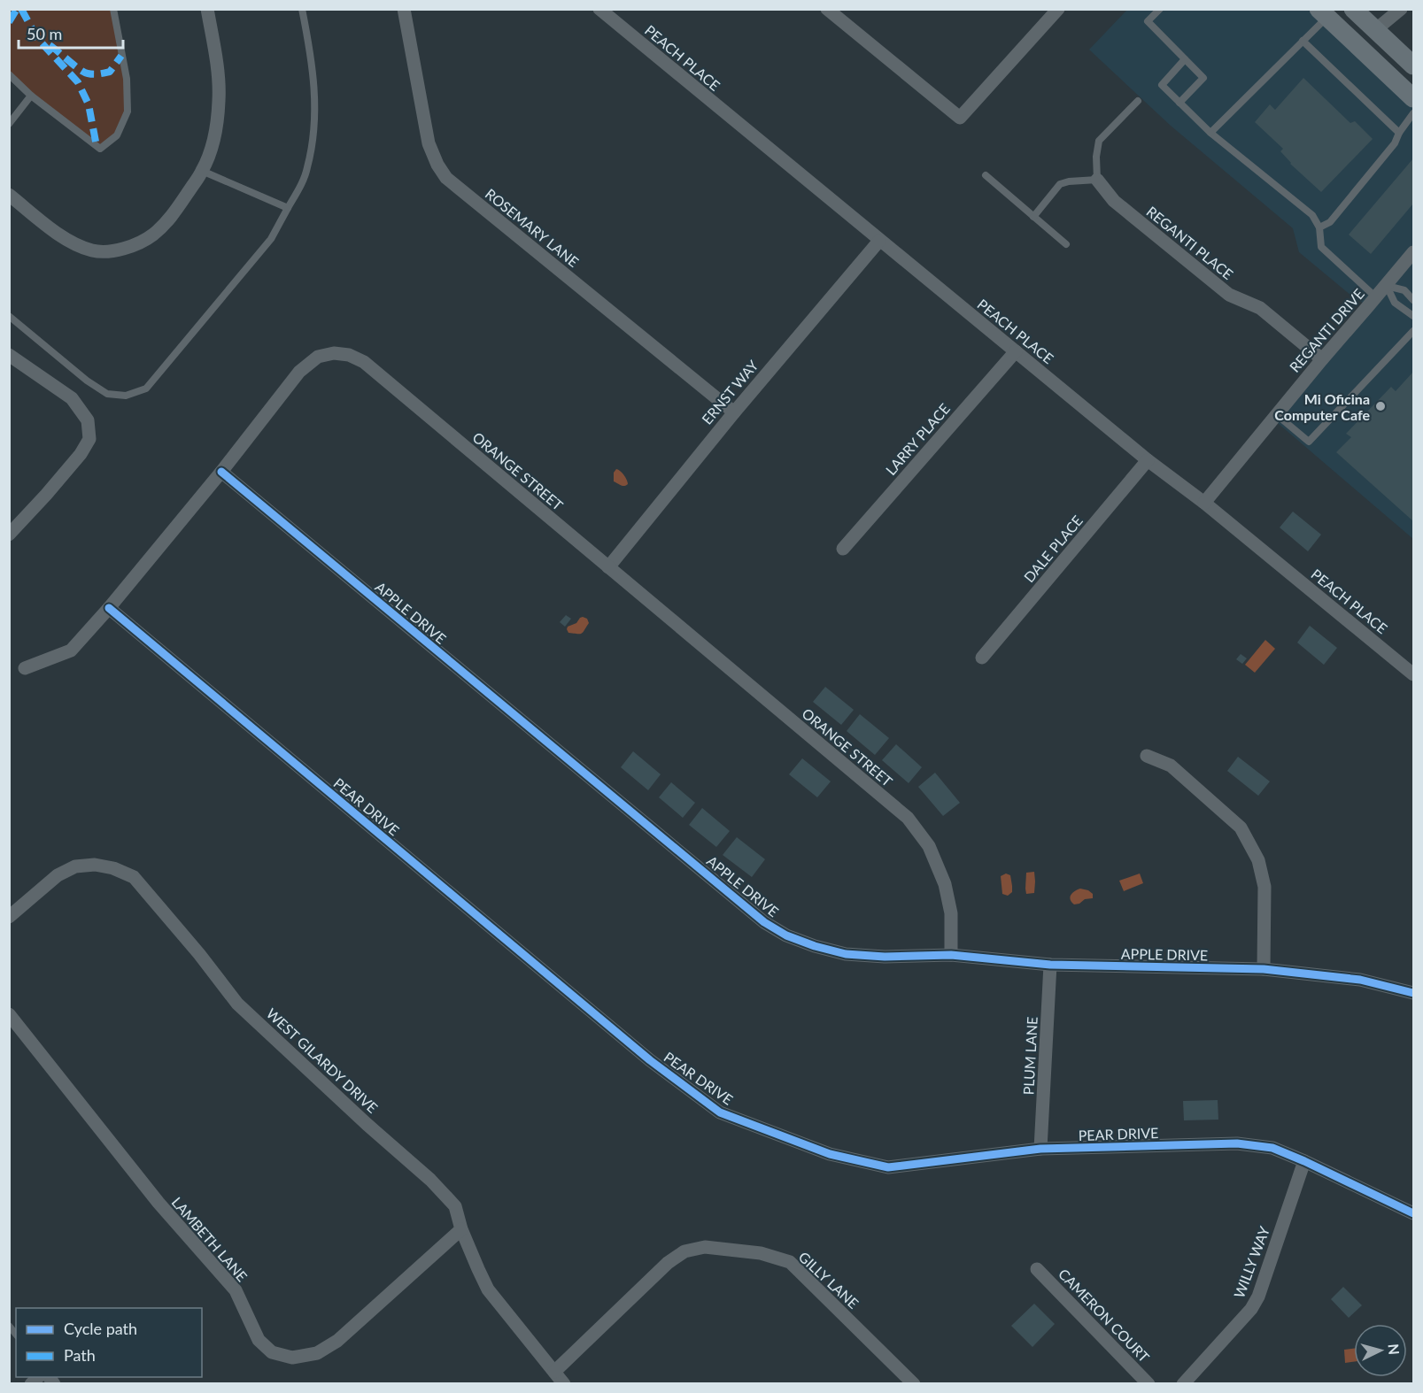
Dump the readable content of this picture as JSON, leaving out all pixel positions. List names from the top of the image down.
{
  "streets": {
    "street": [
      "PEACH PLACE",
      "ROSEMARY LANE",
      "REGANTI PLACE",
      "REGANTI DRIVE",
      "ERNST WAY",
      "LARRY PLACE",
      "ORANGE STREET",
      "DALE PLACE",
      "APPLE DRIVE",
      "PEAR DRIVE",
      "PLUM LANE",
      "WEST GILARDY DRIVE",
      "LAMBETH LANE",
      "WILLY WAY",
      "GILLY LANE",
      "CAMERON COURT"
    ]
  },
  "crossings": [
    ["PEACH PLACE", "REGANTI DRIVE"],
    ["PEACH PLACE", "ERNST WAY"],
    ["PEACH PLACE", "LARRY PLACE"],
    ["PEACH PLACE", "DALE PLACE"],
    ["ROSEMARY LANE", "ERNST WAY"],
    ["REGANTI PLACE", "REGANTI DRIVE"],
    ["ERNST WAY", "ORANGE STREET"],
    ["ORANGE STREET", "APPLE DRIVE"],
    ["ORANGE STREET", "PEAR DRIVE"],
    ["APPLE DRIVE", "PLUM LANE"],
    ["PEAR DRIVE", "PLUM LANE"],
    ["PEAR DRIVE", "WILLY WAY"],
    ["WEST GILARDY DRIVE", "LAMBETH LANE"],
    ["WEST GILARDY DRIVE", "GILLY LANE"]
  ],
  "places": ["Mi Oficina Computer Cafe"],
  "legend": ["Cycle path", "Path"],
  "scale_bar": "50 m",
  "north": "right"
}
